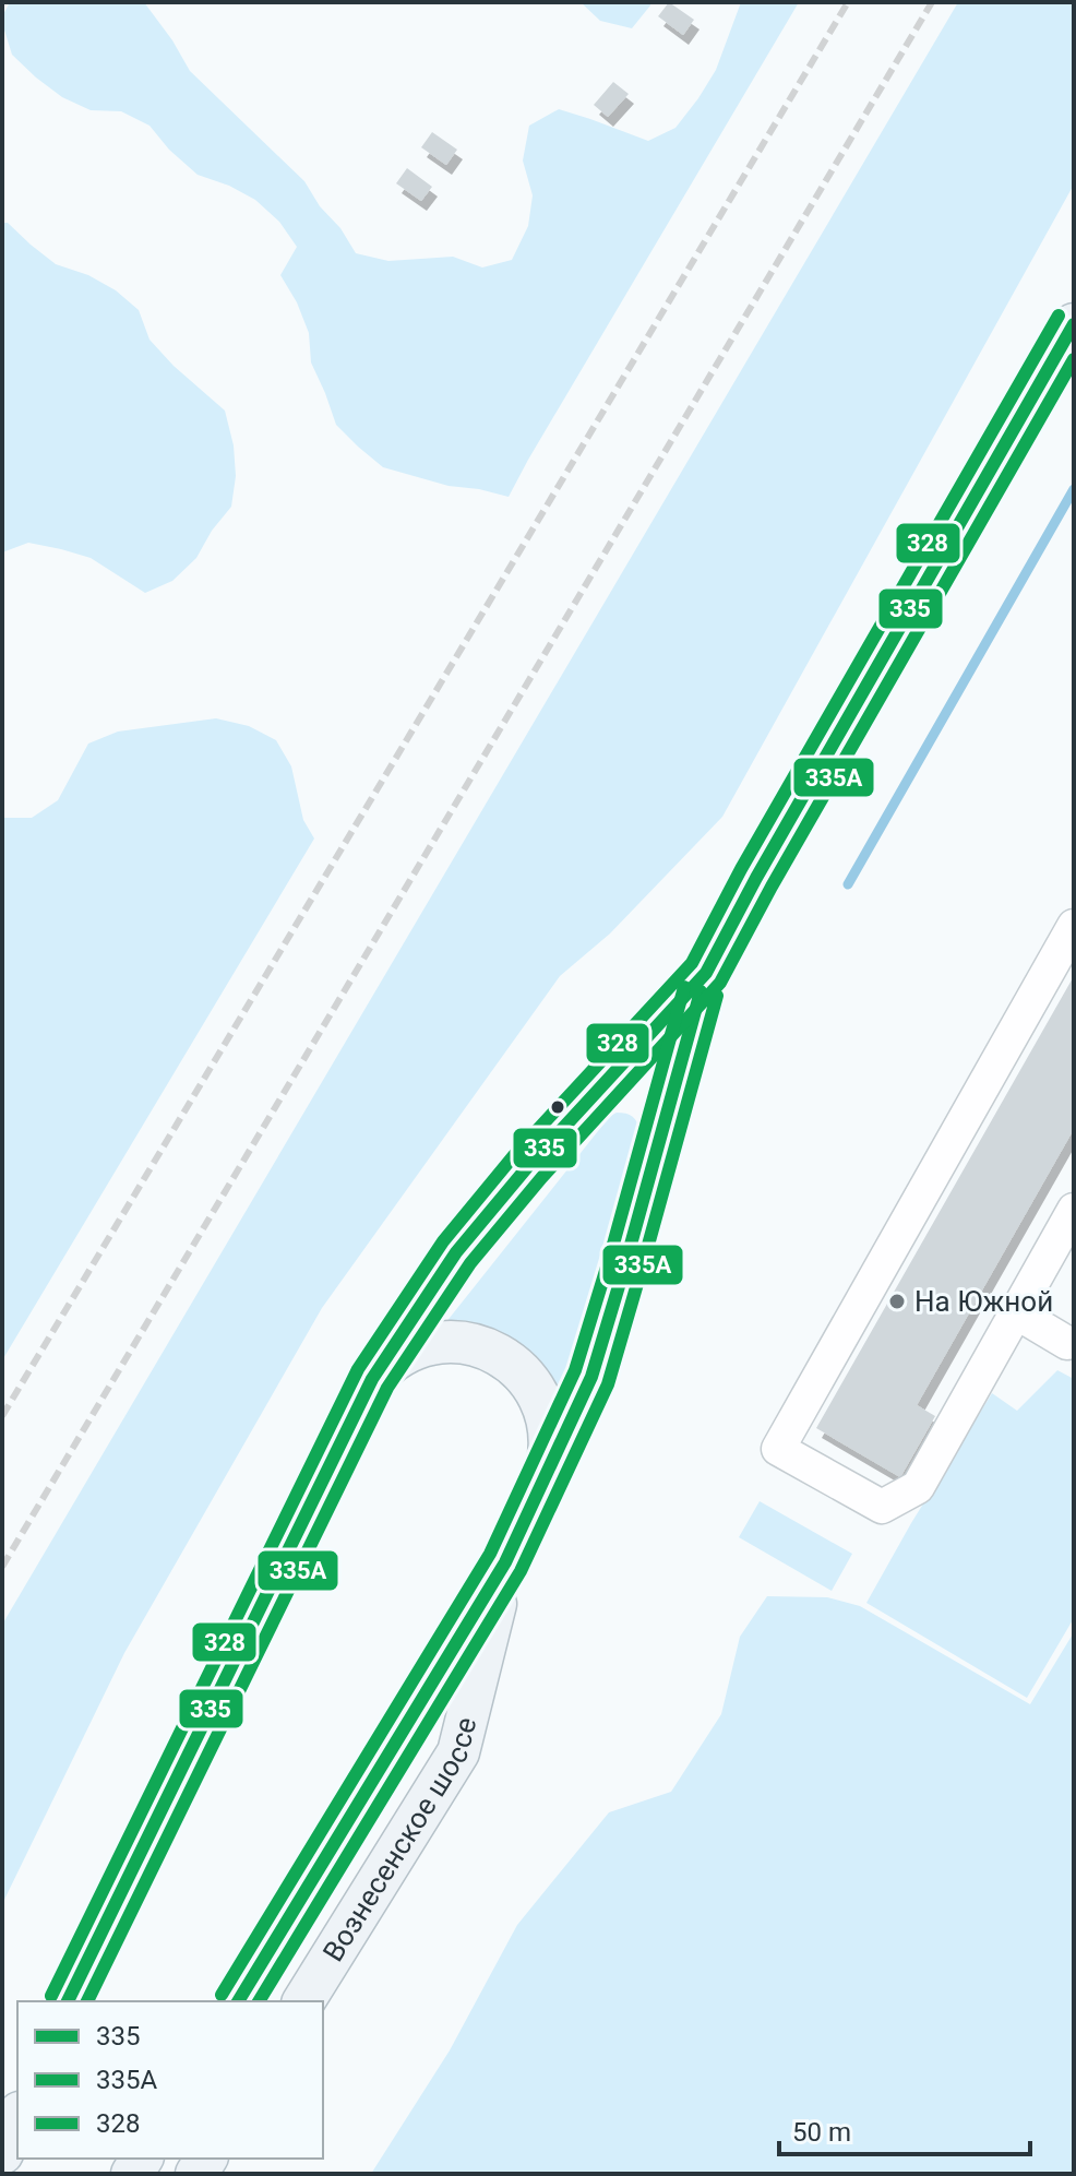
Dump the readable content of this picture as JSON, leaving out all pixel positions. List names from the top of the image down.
{
  "streets": {
    "main road": ["Вознесенское шоссе"]
  },
  "places": ["На Южной"],
  "lines": ["transit line 328", "transit line 335", "transit line 335А"],
  "legend": ["335", "335А", "328"],
  "scale_bar": "50 m"
}
